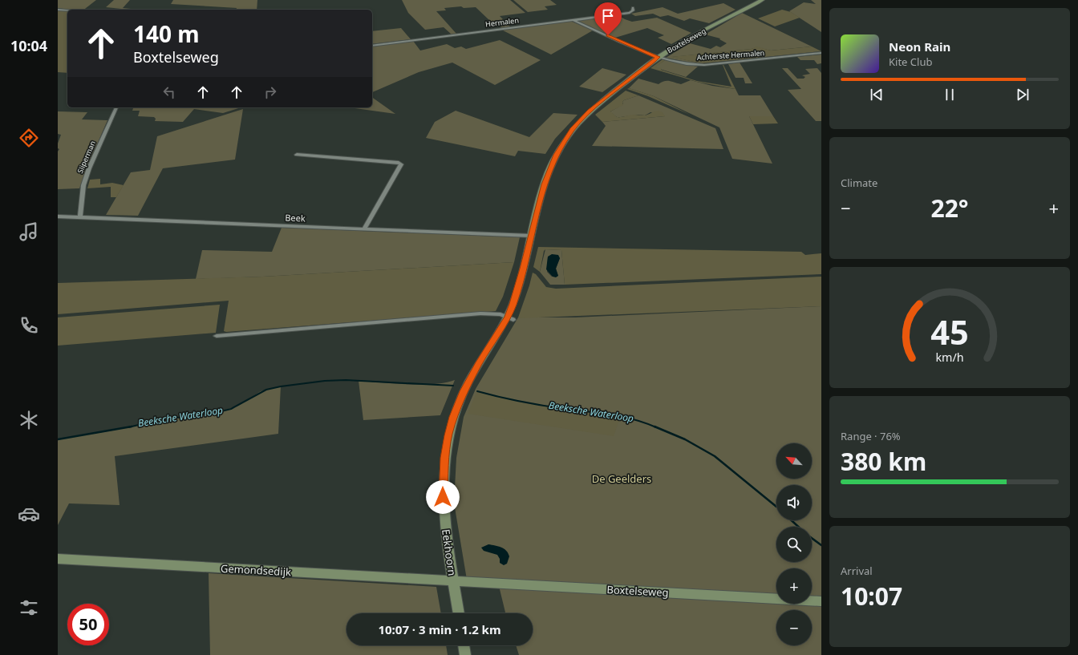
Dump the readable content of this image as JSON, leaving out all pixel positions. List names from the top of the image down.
{
  "streets": {
    "main road": ["Boxtelseweg", "Eekhoorn", "Gemondsedijk"],
    "street": [
      "Hermalen",
      "Achterste Hermalen",
      "Sliperman",
      "Beek"
    ]
  },
  "crossings": [
    ["Hermalen", "Achterste Hermalen"],
    ["Boxtelseweg", "Achterste Hermalen"],
    ["Boxtelseweg", "Beek"],
    ["Boxtelseweg", "Eekhoorn"],
    ["Boxtelseweg", "Gemondsedijk"],
    ["Sliperman", "Beek"],
    ["Eekhoorn", "Gemondsedijk"]
  ],
  "water": ["Beeksche Waterloop"],
  "parks": ["De Geelders"],
  "north": "top left",
  "page": {
    "tabs": "10:04",
    "turn": ["140 m", "Boxtelseweg"],
    "song": ["Neon Rain", "Kite Club"],
    "tile": [
      "Climate",
      ["Range · 76%", "380 km"],
      ["Arrival", "10:07"]
    ],
    "heat": ["−", "22°", "+"],
    "map_buttons": ["+", "−"],
    "limit": "50",
    "trip": "10:07 · 3 min · 1.2 km",
    "gauge": ["45", "km/h"]
  }
}
